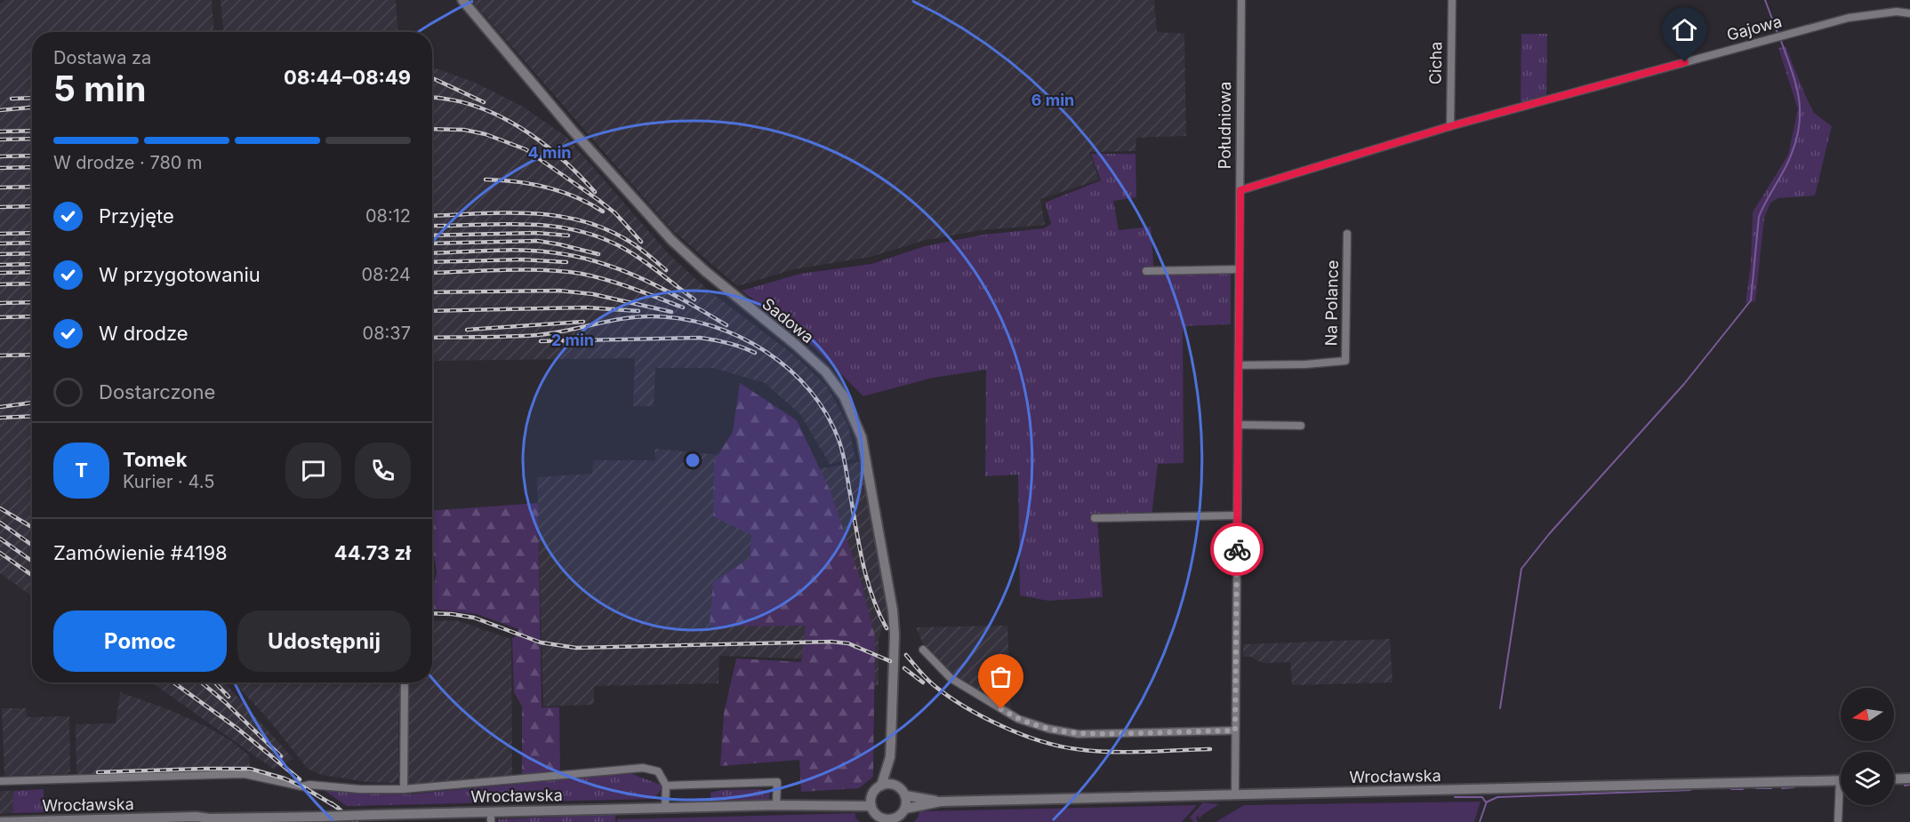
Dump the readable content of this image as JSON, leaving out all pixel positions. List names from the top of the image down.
{
  "streets": {
    "main road": ["Sadowa", "Wrocławska"],
    "street": [
      "Gajowa",
      "Cicha",
      "Południowa",
      "Na Polance"
    ]
  },
  "crossings": [
    ["Gajowa", "Cicha"],
    ["Gajowa", "Południowa"],
    ["Południowa", "Na Polance"],
    ["Południowa", "Wrocławska"],
    ["Sadowa", "Wrocławska"]
  ],
  "north": "left",
  "page": {
    "heading": ["5 min", "Dostawa za", "08:44–08:49"],
    "panel": [
      "Tomek",
      "Kurier · 4.5",
      "Zamówienie #4198",
      "44.73 zł"
    ],
    "bar": "W drodze · 780 m",
    "list": [
      ["Przyjęte", "08:12"],
      ["W przygotowaniu", "08:24"],
      ["W drodze", "08:37"],
      "Dostarczone"
    ],
    "round": "T",
    "buttons": ["Pomoc", "Udostępnij"]
  },
  "rings": ["6 min", "4 min", "2 min"]
}
